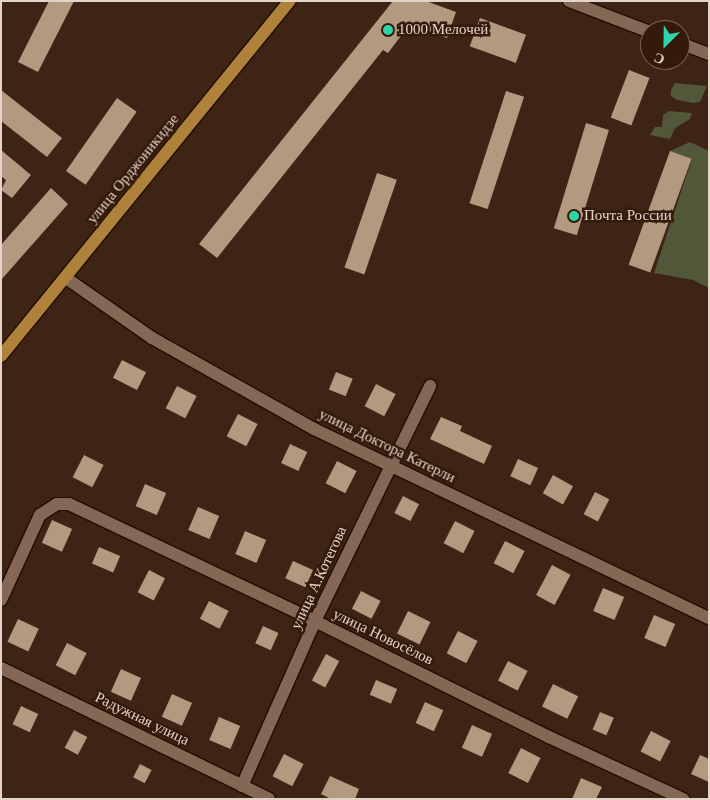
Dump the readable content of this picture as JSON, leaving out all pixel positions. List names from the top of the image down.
{
  "streets": {
    "main road": ["улица Орджоникидзе"],
    "street": [
      "улица Доктора Катерли",
      "улица А.Котегова",
      "улица Новосёлов",
      "Радужная улица"
    ]
  },
  "crossings": [
    ["улица Орджоникидзе", "улица Доктора Катерли"],
    ["улица Доктора Катерли", "улица А.Котегова"],
    ["улица А.Котегова", "улица Новосёлов"],
    ["улица А.Котегова", "Радужная улица"]
  ],
  "places": ["1000 Мелочей", "Почта России"],
  "north": "bottom left"
}
